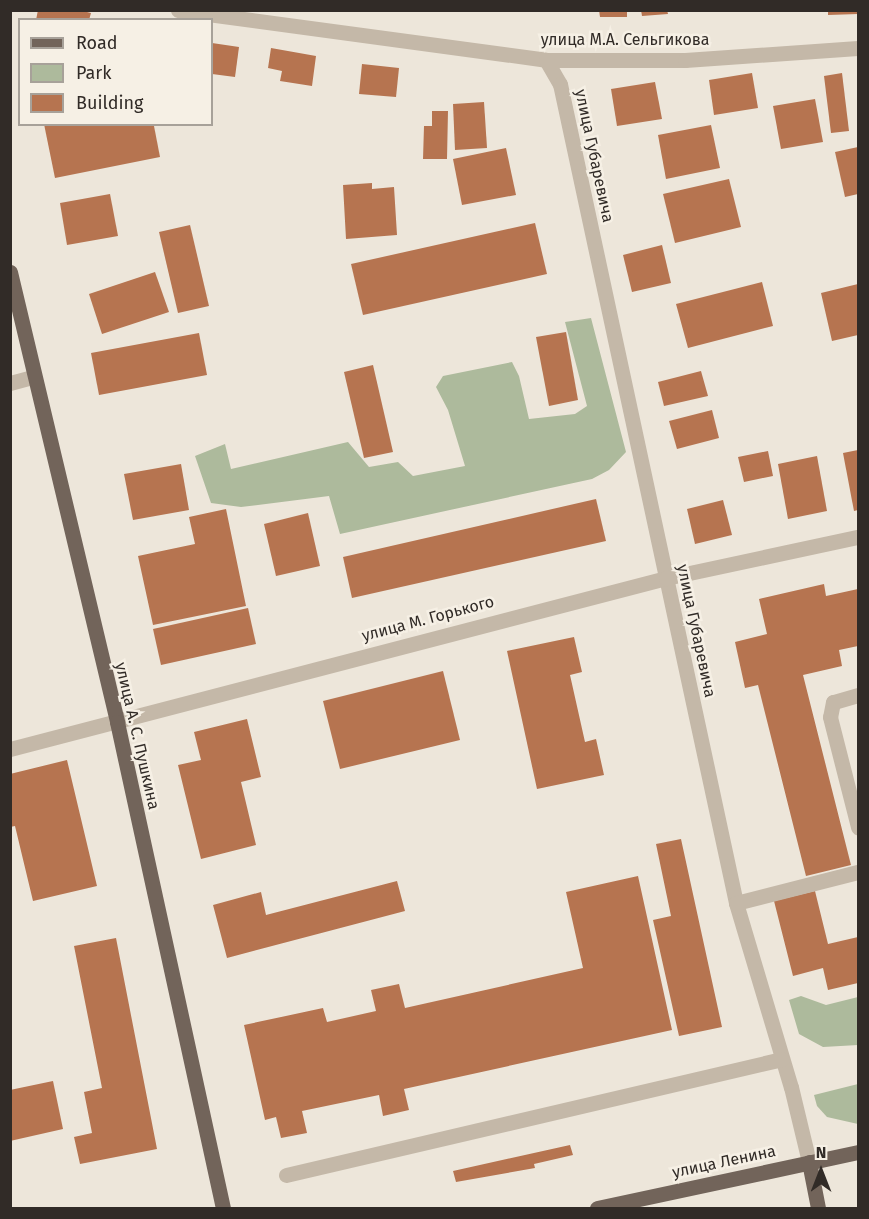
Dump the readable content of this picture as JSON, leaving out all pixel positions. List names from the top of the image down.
{
  "streets": {
    "main road": ["улица Губаревича", "улица А. С. Пушкина", "улица Ленина"],
    "street": ["улица М.А. Сельгикова", "улица М. Горького"]
  },
  "crossings": [
    ["улица М.А. Сельгикова", "улица Губаревича"],
    ["улица Губаревича", "улица М. Горького"],
    ["улица Губаревича", "улица Ленина"],
    ["улица М. Горького", "улица А. С. Пушкина"]
  ],
  "legend": ["Road", "Park", "Building"],
  "north": "top"
}
